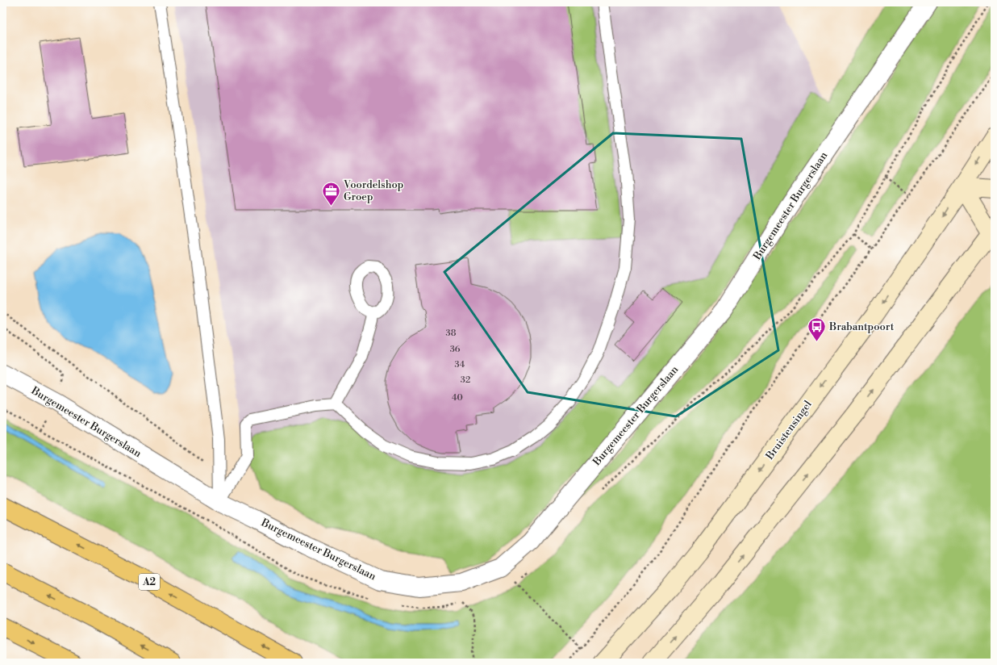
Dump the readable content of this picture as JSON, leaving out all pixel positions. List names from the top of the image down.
{
  "streets": {
    "highway": ["A2"],
    "main road": ["Bruistensingel"],
    "street": ["Burgemeester Burgerslaan"]
  },
  "places": {
    "office": ["Voordelshop Groep"],
    "bus stop": ["Brabantpoort"]
  },
  "house_numbers": [
    "38",
    "36",
    "34",
    "32",
    "40"
  ]
}
